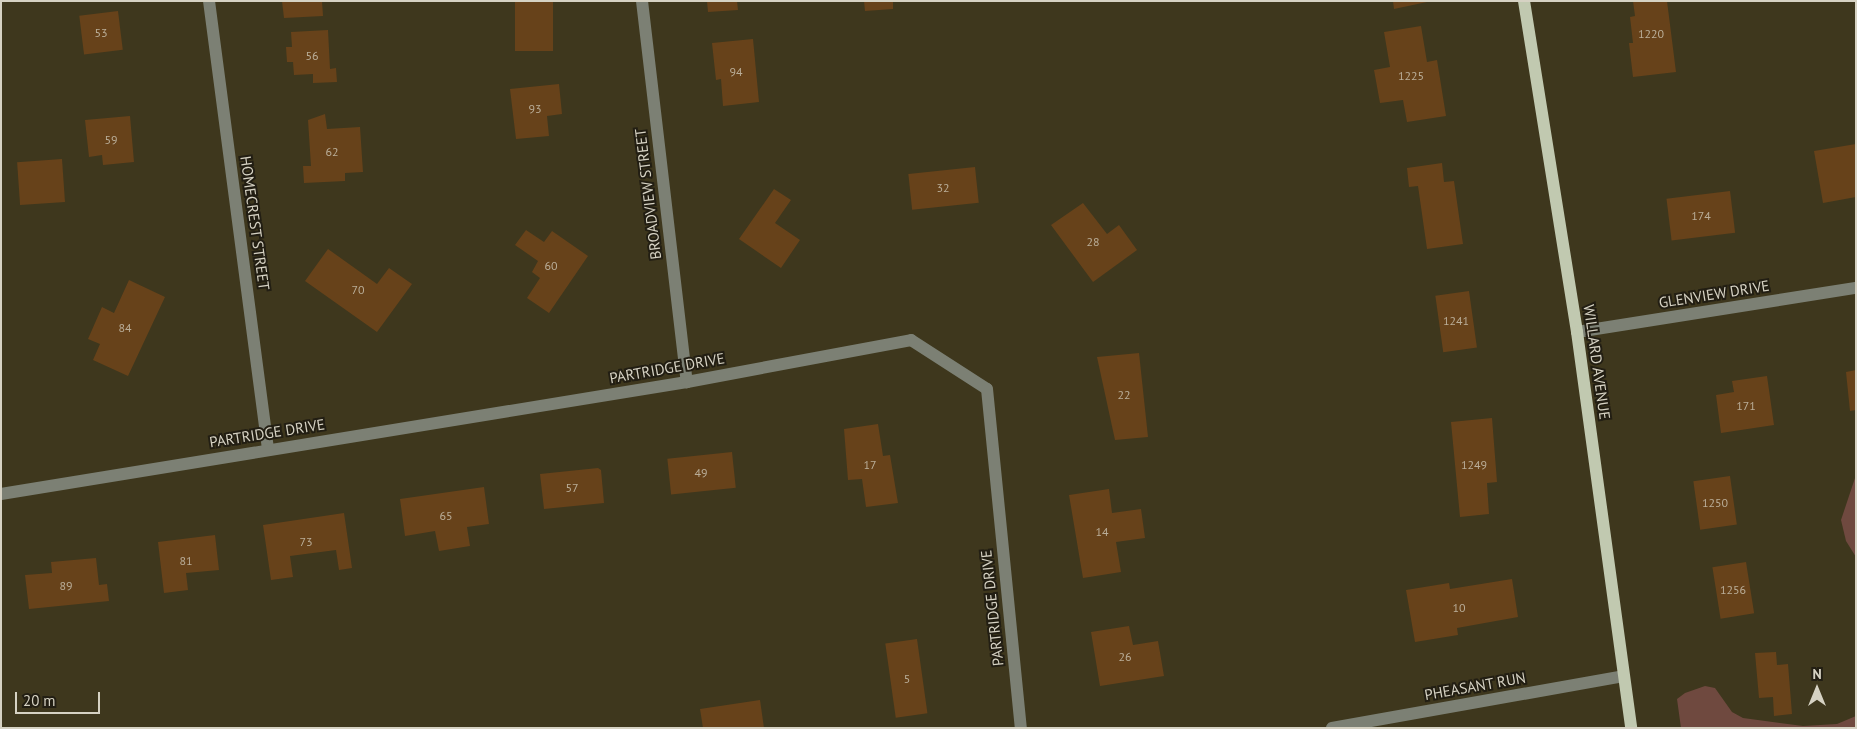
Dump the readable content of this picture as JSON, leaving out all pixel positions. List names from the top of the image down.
{
  "streets": {
    "main road": ["WILLARD AVENUE"],
    "street": [
      "BROADVIEW STREET",
      "HOMECREST STREET",
      "GLENVIEW DRIVE",
      "PARTRIDGE DRIVE",
      "PHEASANT RUN"
    ]
  },
  "crossings": [
    ["BROADVIEW STREET", "PARTRIDGE DRIVE"],
    ["HOMECREST STREET", "PARTRIDGE DRIVE"],
    ["GLENVIEW DRIVE", "WILLARD AVENUE"],
    ["WILLARD AVENUE", "PHEASANT RUN"]
  ],
  "house_numbers": [
    "53",
    "1220",
    "56",
    "94",
    "1225",
    "93",
    "59",
    "62",
    "32",
    "174",
    "28",
    "60",
    "70",
    "1241",
    "84",
    "22",
    "171",
    "17",
    "1249",
    "49",
    "57",
    "1250",
    "65",
    "14",
    "73",
    "81",
    "89",
    "1256",
    "10",
    "26",
    "5"
  ],
  "scale_bar": "20 m",
  "north": "top"
}
